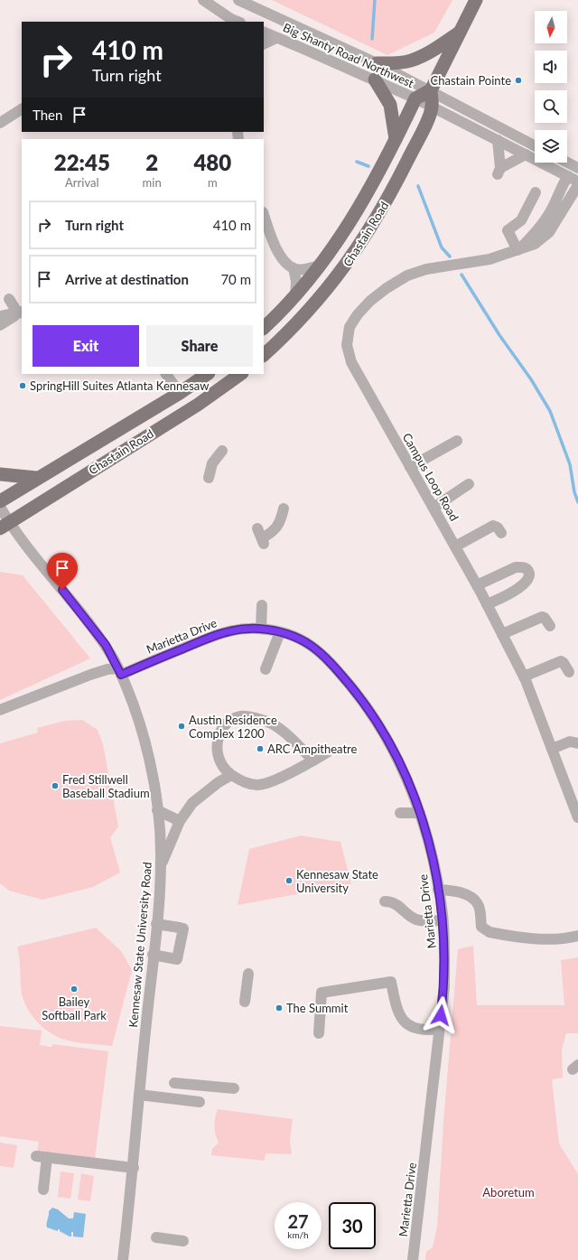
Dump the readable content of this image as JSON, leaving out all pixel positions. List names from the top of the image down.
{
  "streets": {
    "main road": ["Chastain Road"],
    "street": [
      "Big Shanty Road Northwest",
      "Campus Loop Road",
      "Marietta Drive",
      "Kennesaw State University Road"
    ]
  },
  "crossings": [
    ["Big Shanty Road Northwest", "Chastain Road"],
    ["Big Shanty Road Northwest", "Campus Loop Road"],
    ["Chastain Road", "Kennesaw State University Road"],
    ["Marietta Drive", "Kennesaw State University Road"]
  ],
  "parks": ["Aboretum"],
  "places": [
    "Chastain Pointe",
    "SpringHill Suites Atlanta Kennesaw",
    "Austin Residence Complex 1200",
    "ARC Ampitheatre",
    "Fred Stillwell Baseball Stadium",
    "Kennesaw State University",
    "Bailey Softball Park",
    "The Summit"
  ],
  "north": "bottom",
  "page": {
    "turn": ["410 m", "Turn right"],
    "then": "Then",
    "eta": [
      "22:45",
      "Arrival",
      "2",
      "min",
      "480",
      "m"
    ],
    "list": [
      {
        "name": "Turn right",
        "value": "410 m"
      },
      {
        "name": "Arrive at destination",
        "value": "70 m"
      }
    ],
    "buttons": ["Exit", "Share"],
    "speed": "27 km/h",
    "limit": "30"
  }
}
